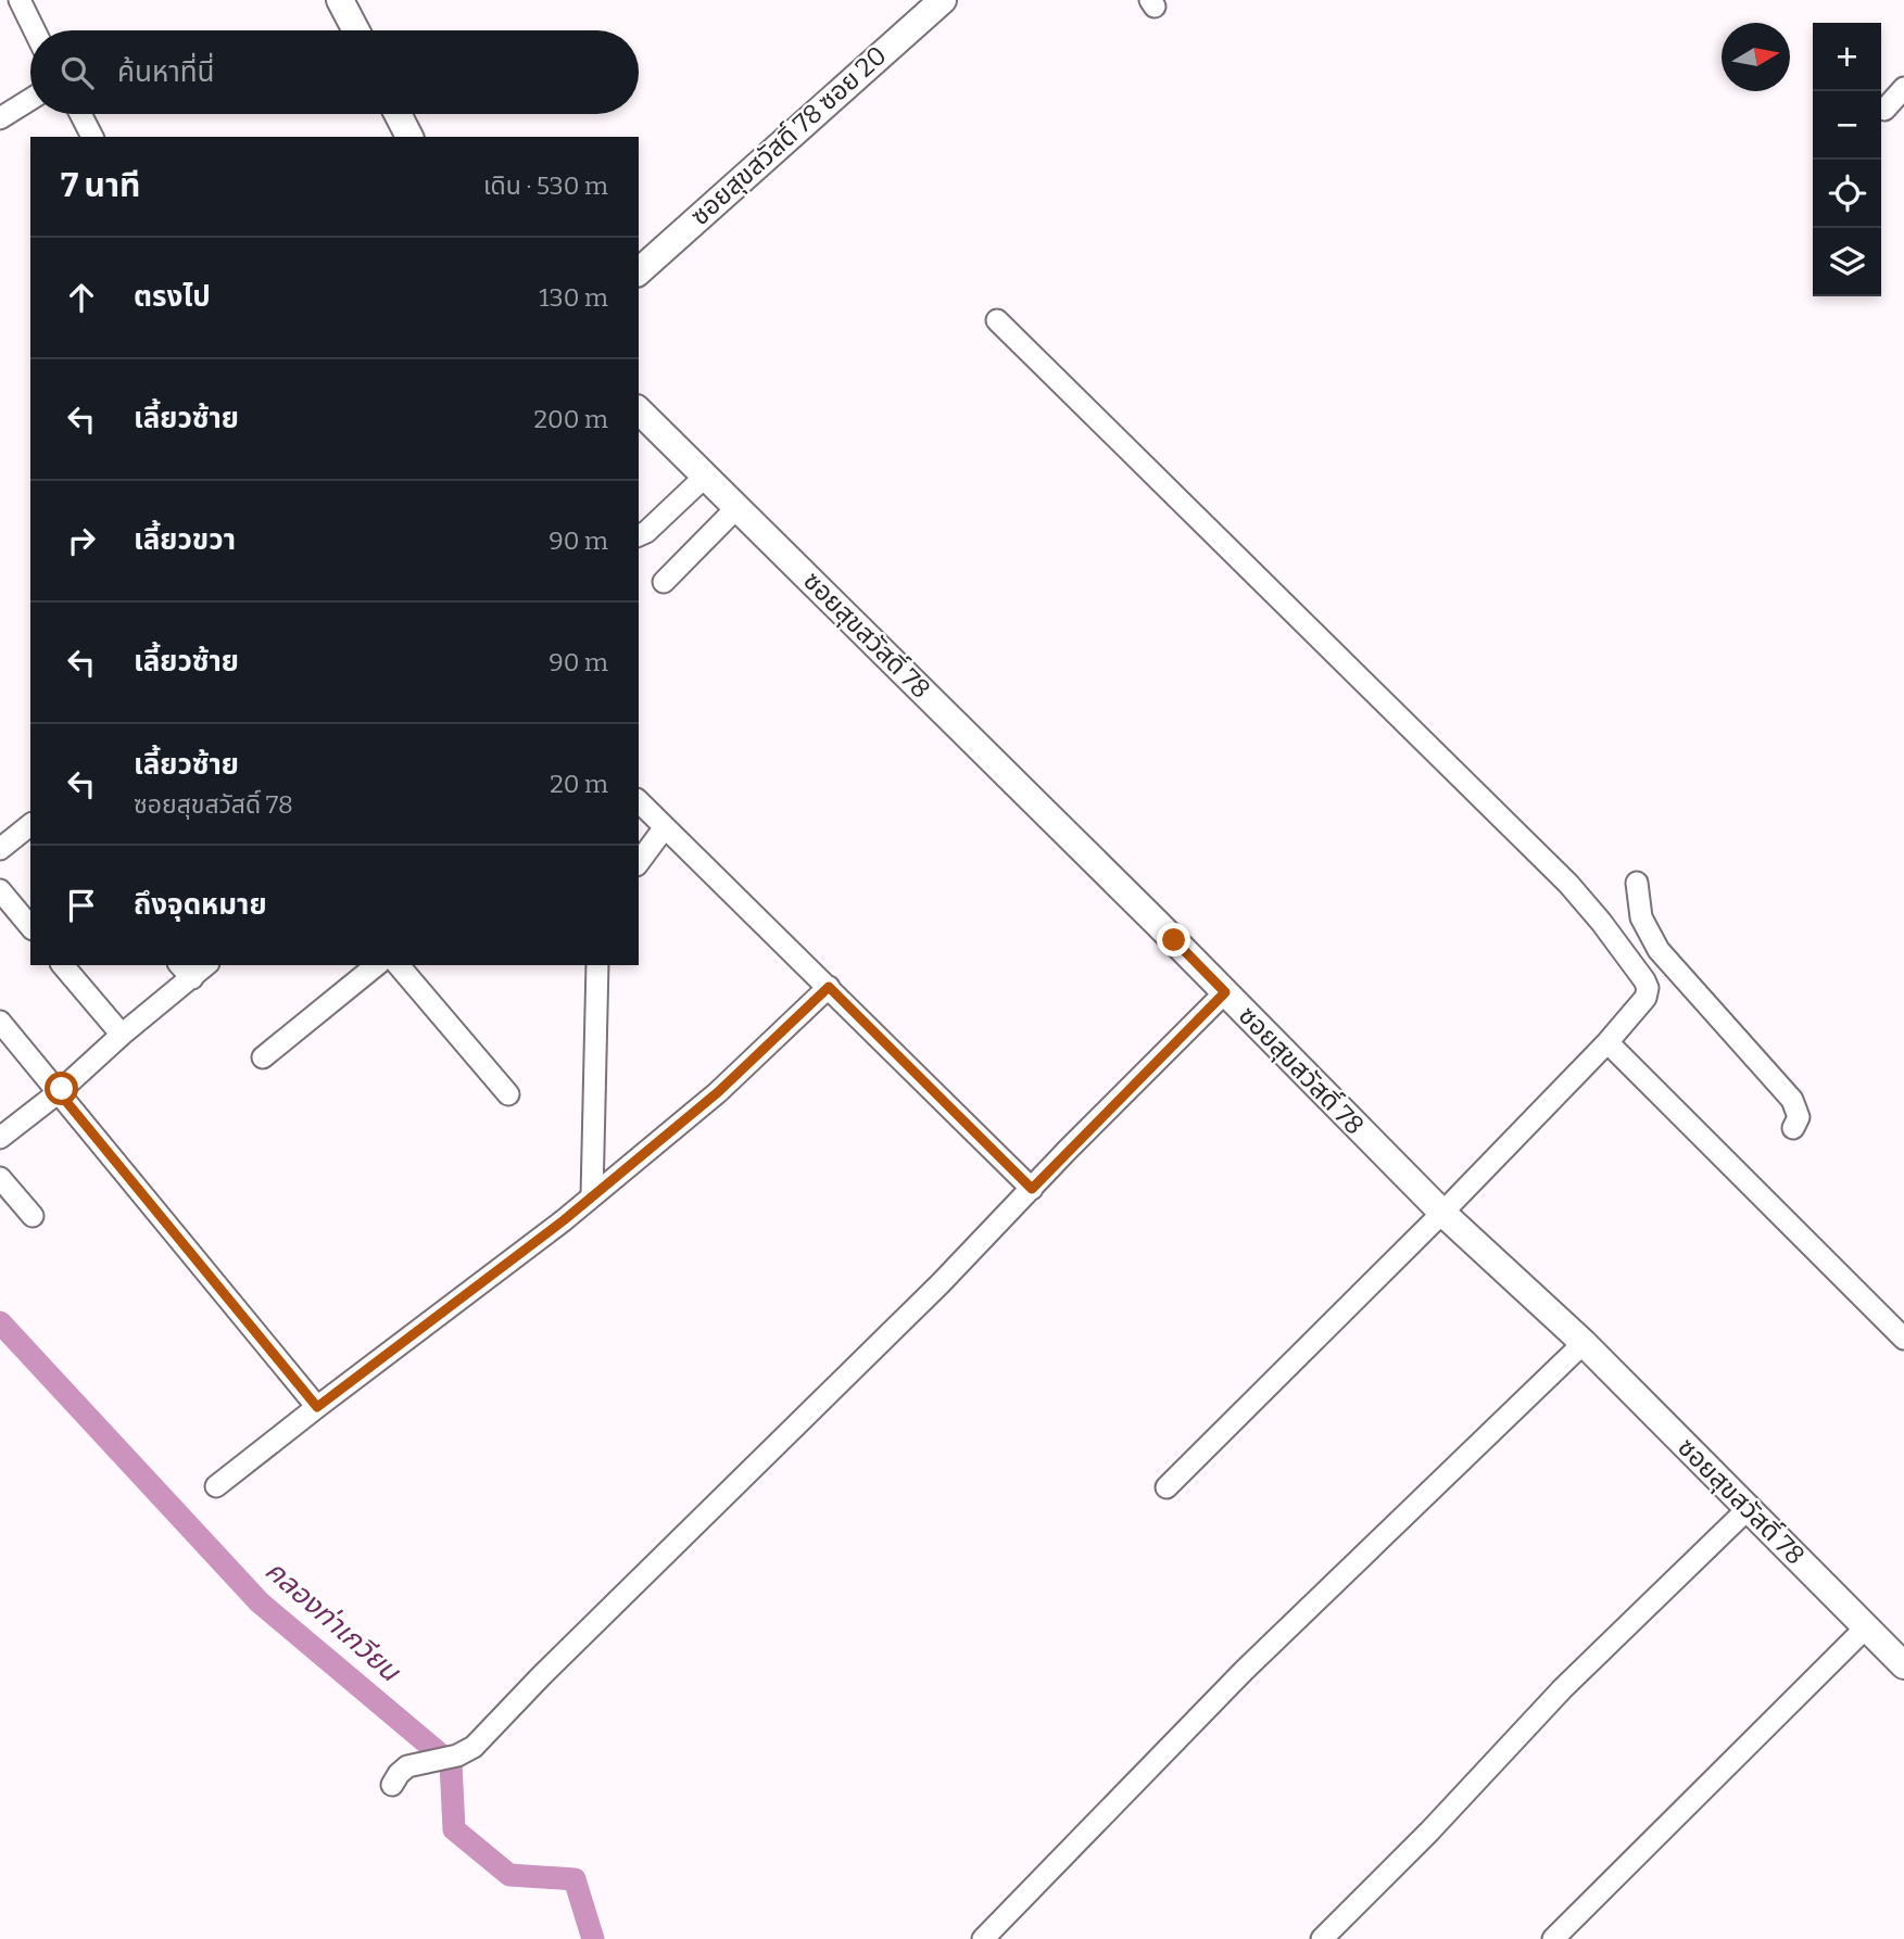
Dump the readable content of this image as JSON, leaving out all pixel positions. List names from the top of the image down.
{
  "streets": {
    "street": ["ซอยสุขสวัสดิ์ 78 ซอย 20", "ซอยสุขสวัสดิ์ 78"]
  },
  "water": ["คลองท่าเกวียน"],
  "north": "right",
  "page": {
    "map_buttons": ["+", "−"],
    "search": "ค้นหาที่นี่",
    "heading": ["7 นาที", "เดิน · 530 m"],
    "list": [
      ["ตรงไป", "130 m"],
      ["เลี้ยวซ้าย", "200 m"],
      ["เลี้ยวขวา", "90 m"],
      ["เลี้ยวซ้าย", "90 m"],
      ["เลี้ยวซ้าย", "ซอยสุขสวัสดิ์ 78", "20 m"],
      "ถึงจุดหมาย"
    ]
  }
}
